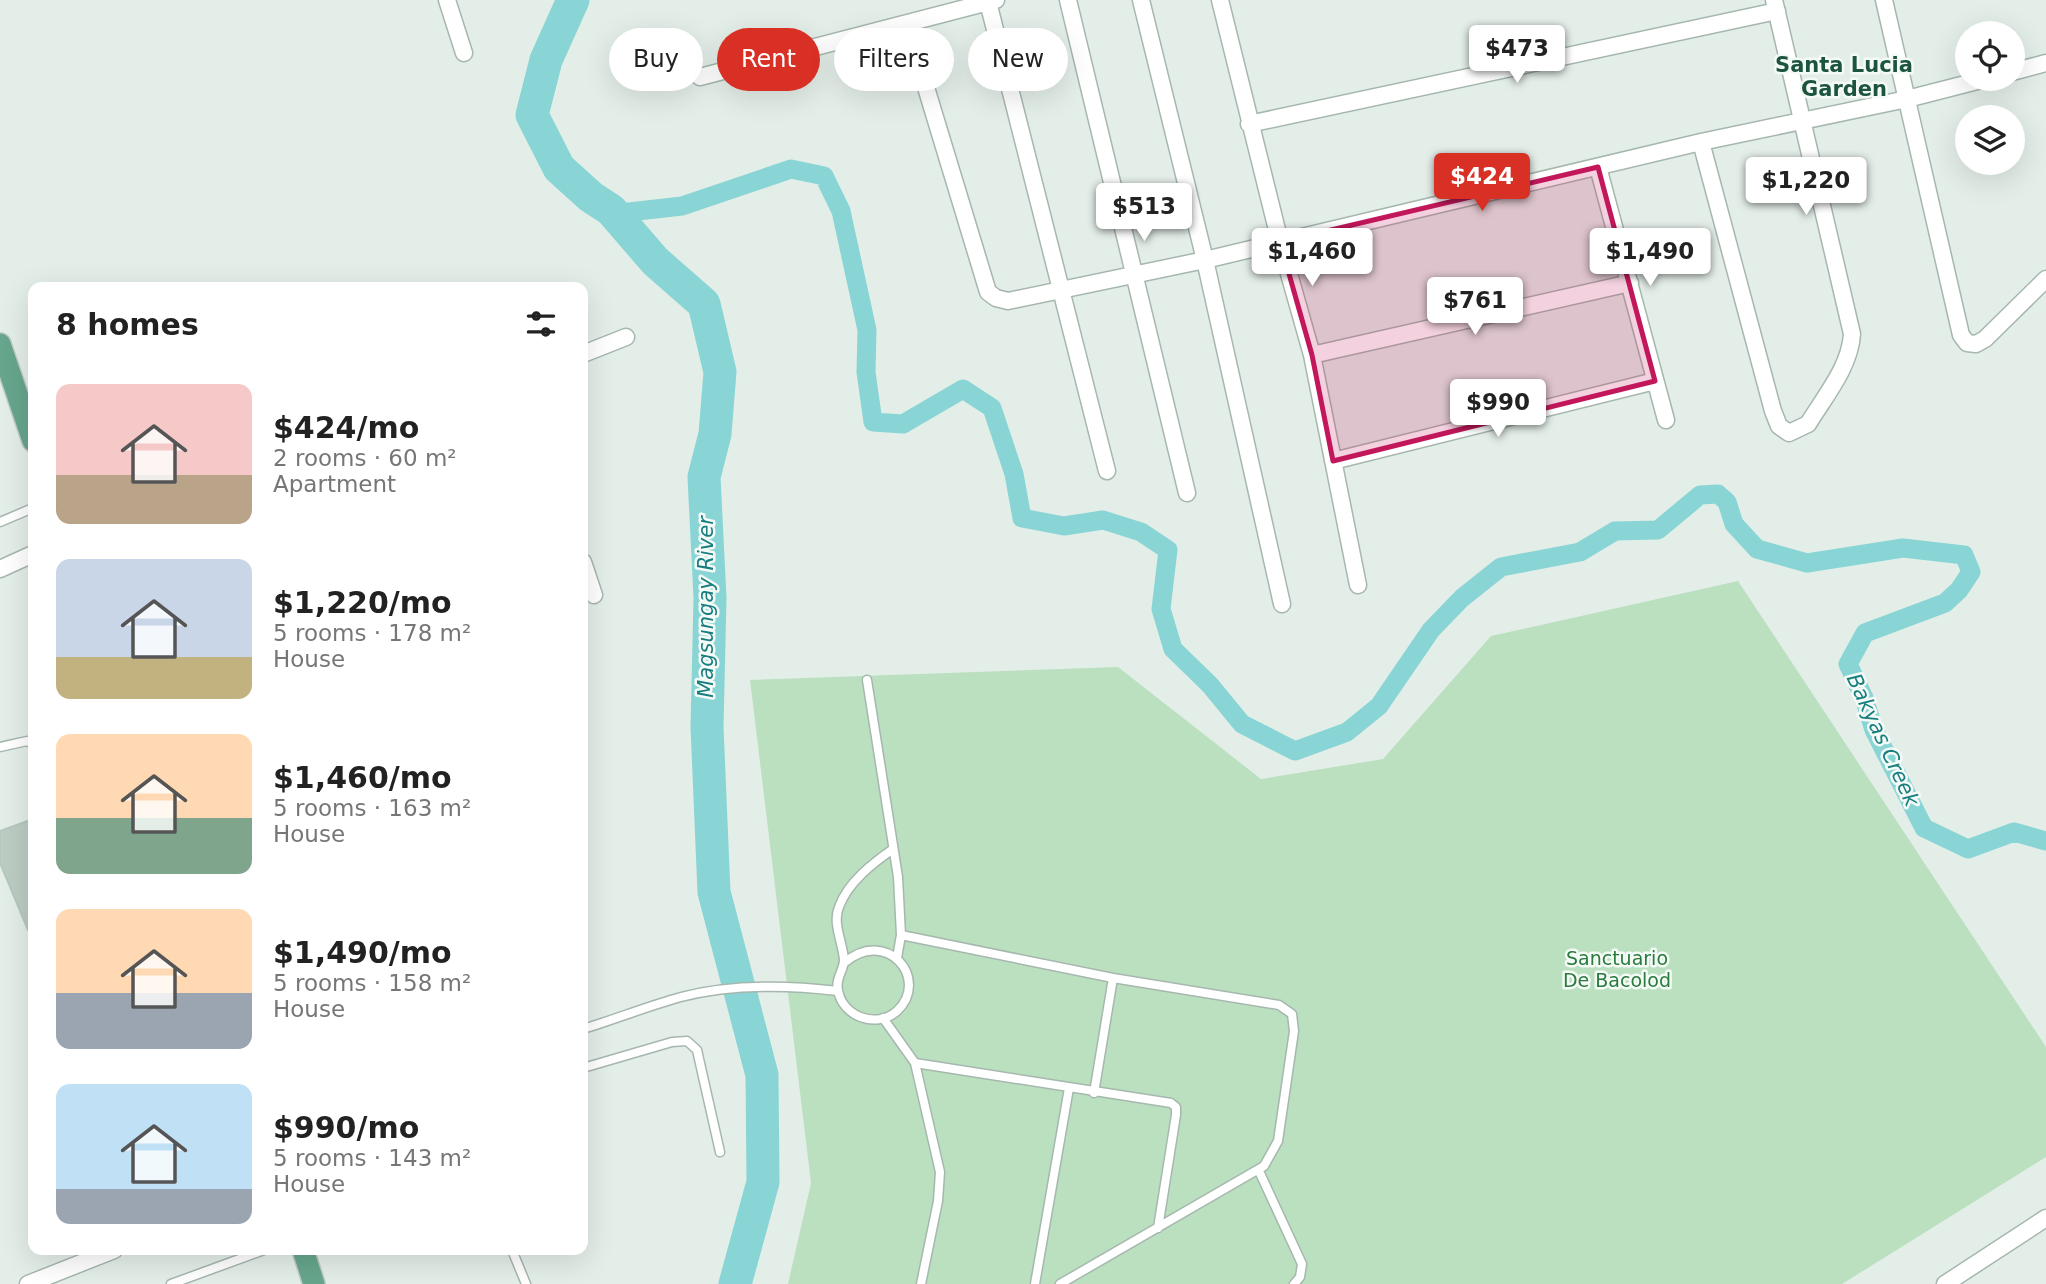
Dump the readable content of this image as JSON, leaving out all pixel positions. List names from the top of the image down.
{
  "districts": ["Santa Lucia Garden"],
  "water": ["Magsungay River", "Bakyas Creek"],
  "parks": ["Sanctuario De Bacolod"],
  "page": {
    "price": [
      "$473",
      "$424",
      "$1,220",
      "$513",
      "$1,460",
      "$1,490",
      "$761",
      "$990"
    ],
    "chip": [
      "Buy",
      "Rent",
      "Filters",
      "New"
    ],
    "heading": "8 homes",
    "list": [
      {
        "name": "$424/mo",
        "note": "2 rooms · 60 m² · Apartment"
      },
      {
        "name": "$1,220/mo",
        "note": "5 rooms · 178 m² · House"
      },
      {
        "name": "$1,460/mo",
        "note": "5 rooms · 163 m² · House"
      },
      {
        "name": "$1,490/mo",
        "note": "5 rooms · 158 m² · House"
      },
      {
        "name": "$990/mo",
        "note": "5 rooms · 143 m² · House"
      }
    ]
  }
}
